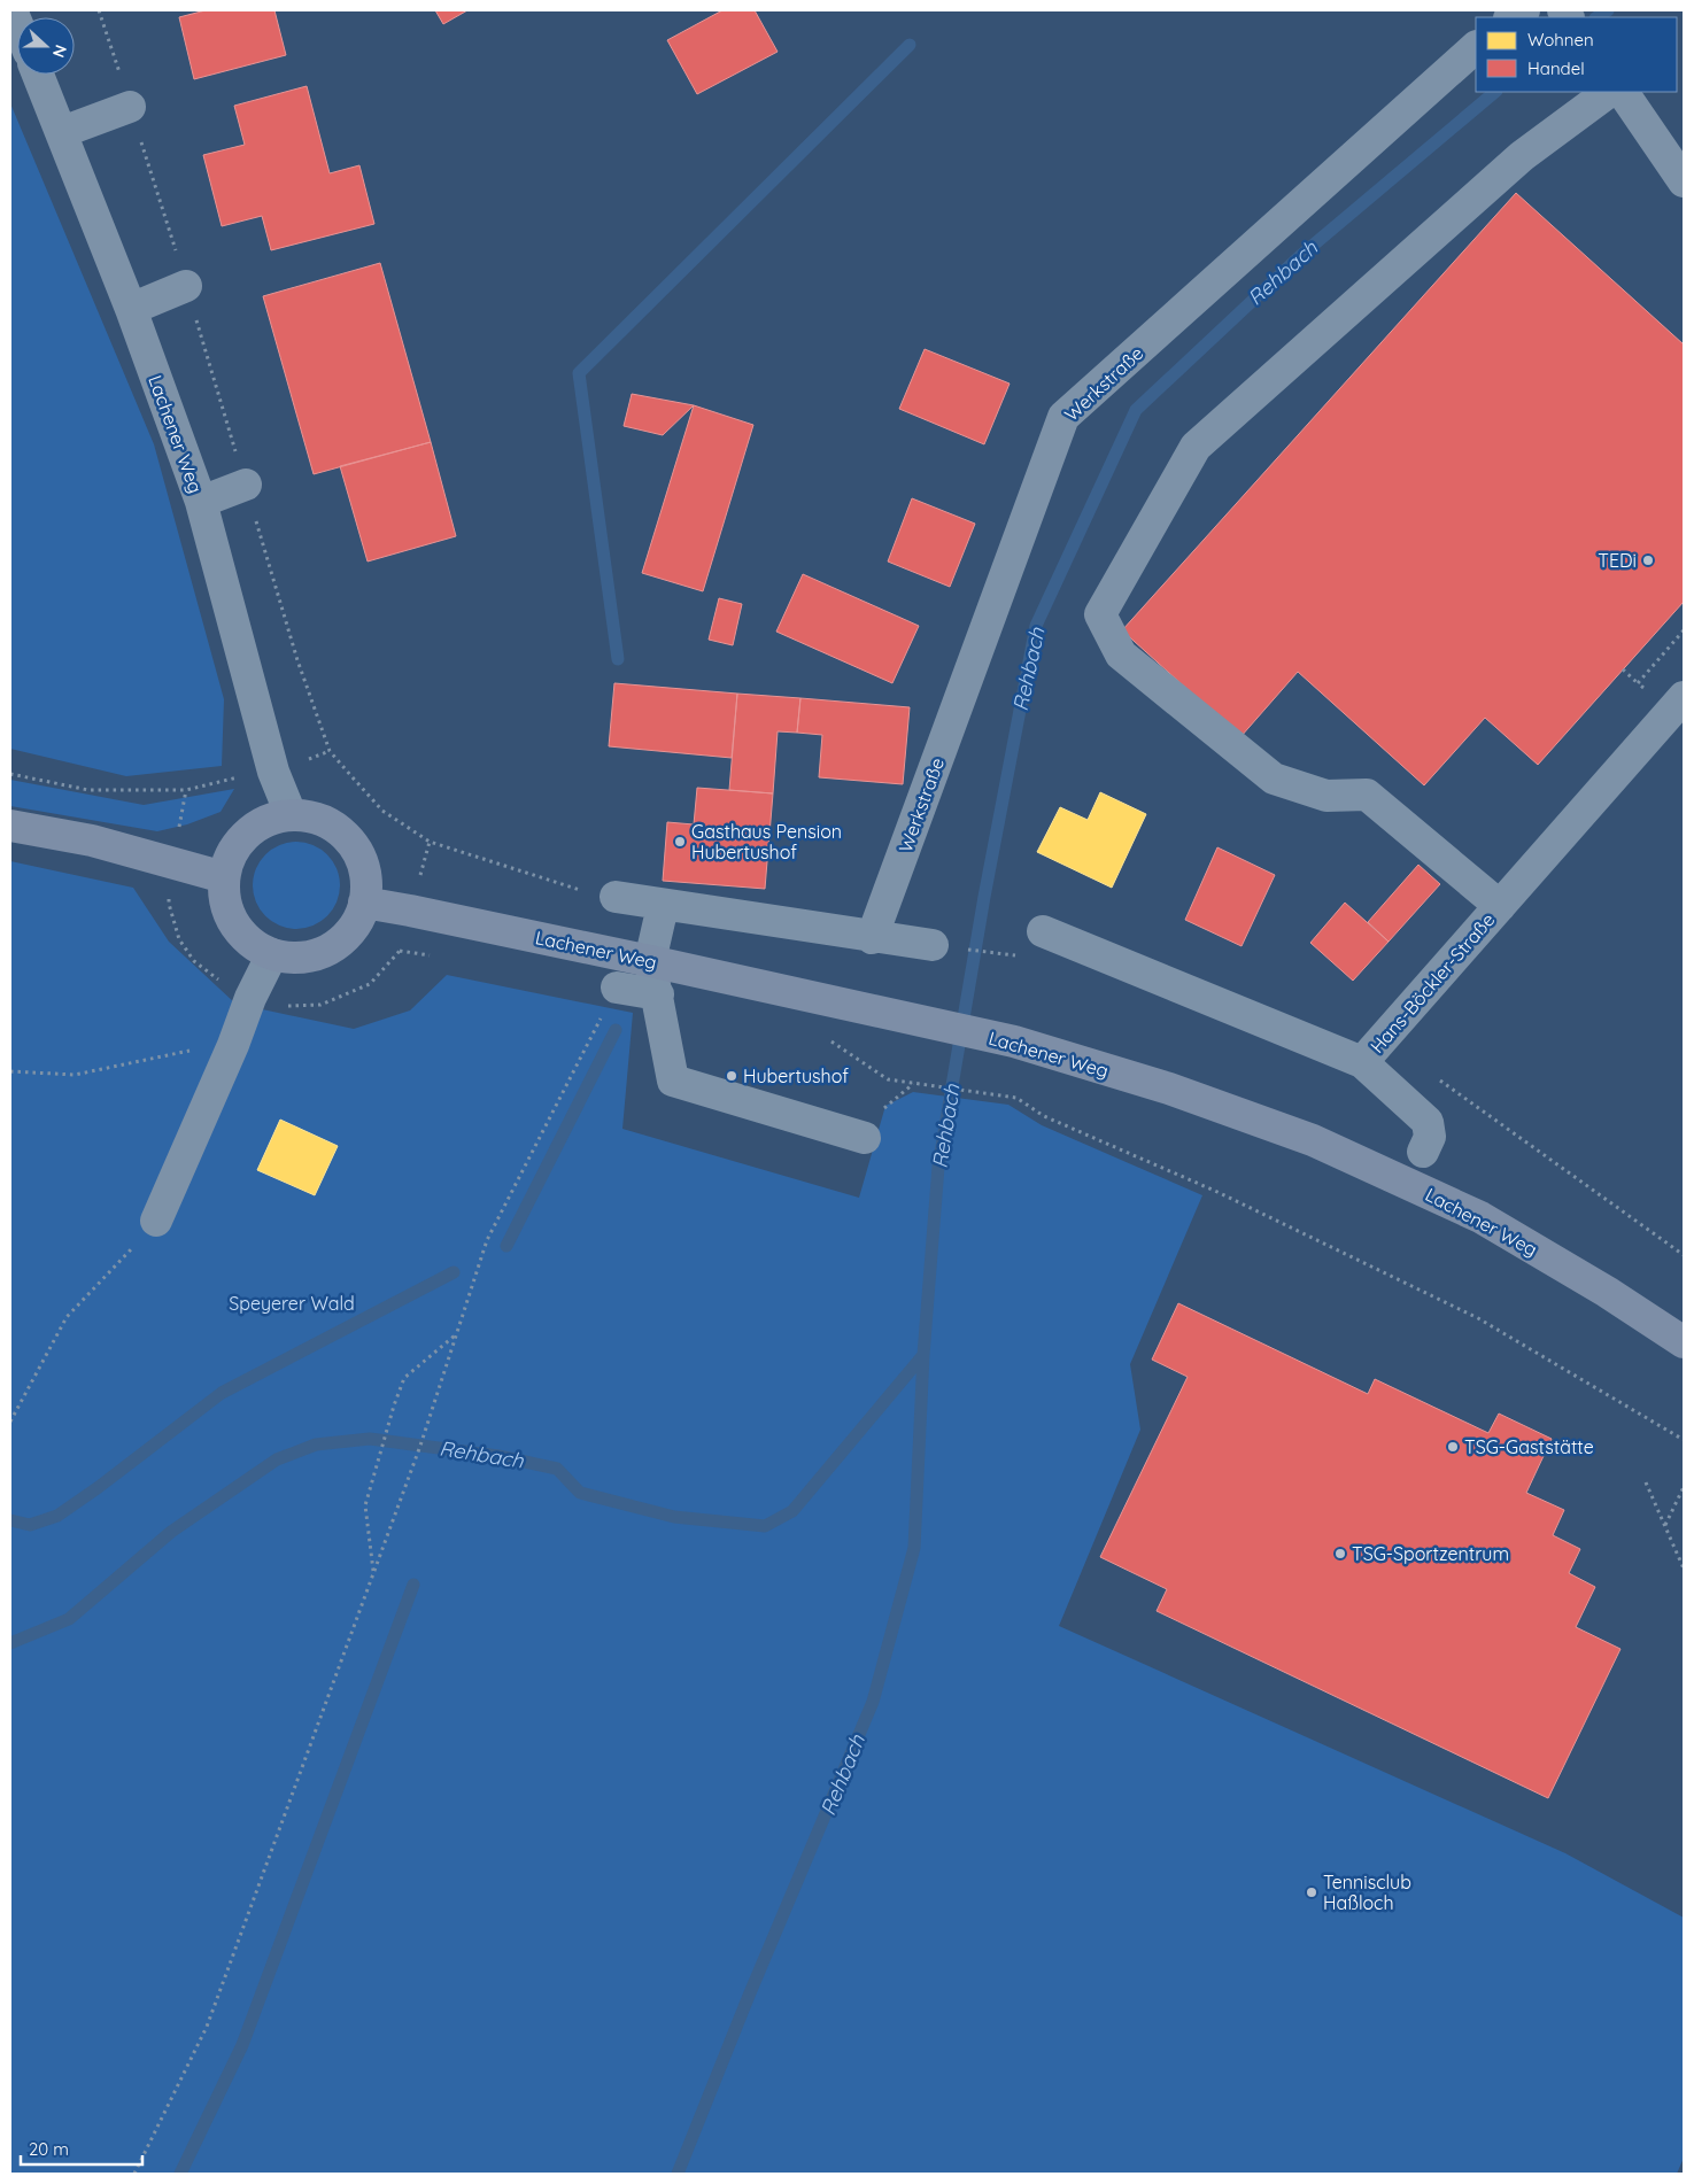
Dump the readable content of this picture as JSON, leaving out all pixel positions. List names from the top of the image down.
{
  "streets": {
    "main road": ["Lachener Weg"],
    "street": ["Werkstraße", "Hans-Böckler-Straße"]
  },
  "water": ["Rehbach"],
  "parks": ["Speyerer Wald"],
  "places": [
    "TEDi",
    "Gasthaus Pension Hubertushof",
    "Hubertushof",
    "TSG-Gaststätte",
    "TSG-Sportzentrum",
    "Tennisclub Haßloch"
  ],
  "legend": ["Wohnen", "Handel"],
  "scale_bar": "20 m",
  "north": "right"
}
